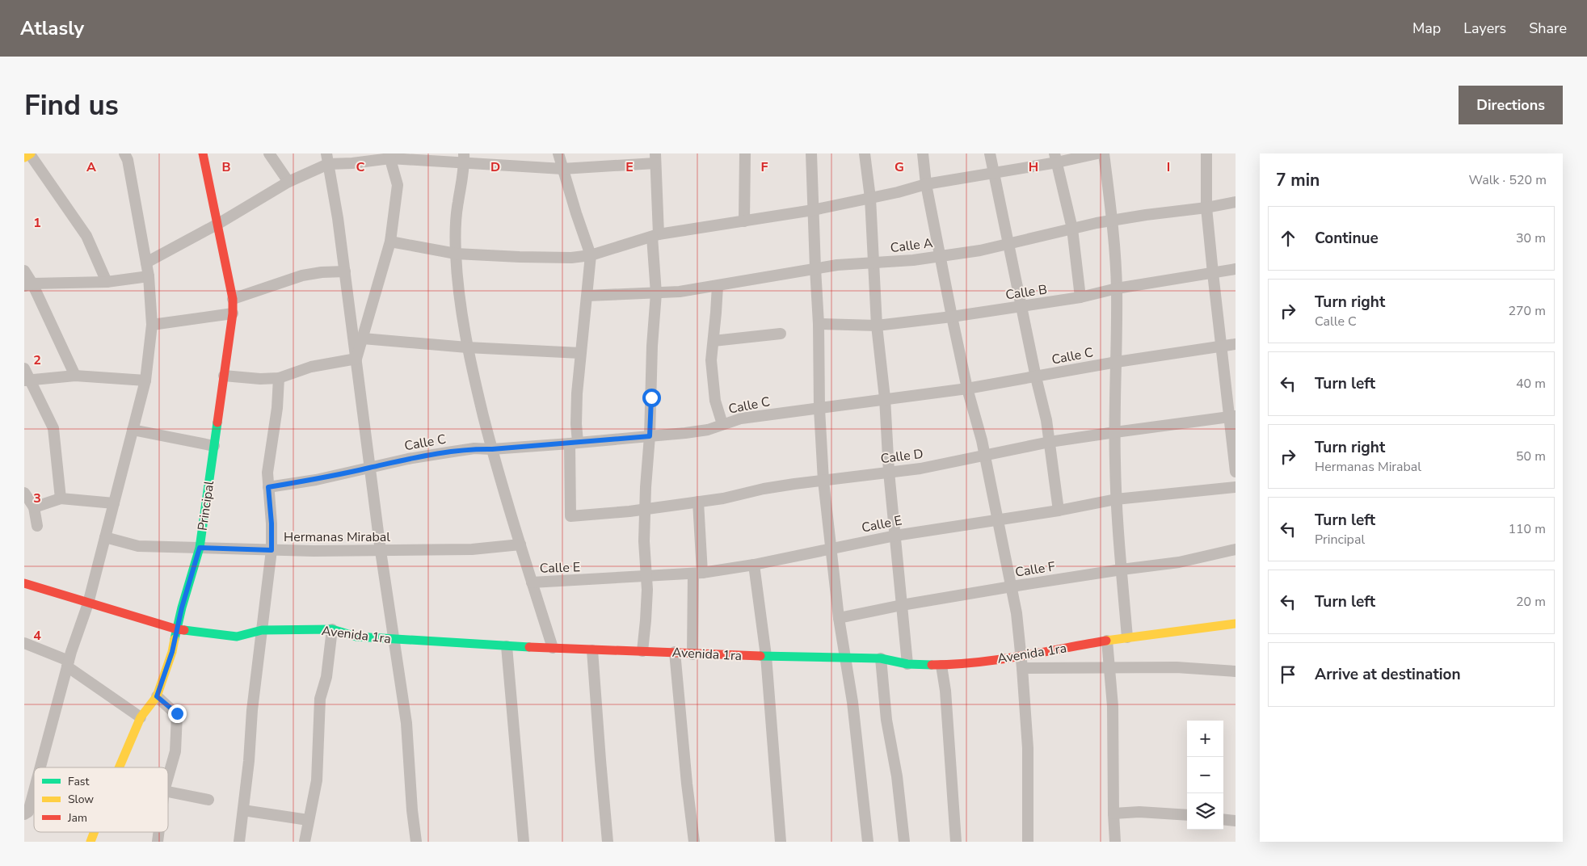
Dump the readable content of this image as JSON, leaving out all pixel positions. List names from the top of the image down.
{
  "streets": {
    "street": [
      "Calle A",
      "Calle B",
      "Calle C",
      "Calle D",
      "Principal",
      "Calle E",
      "Hermanas Mirabal",
      "Calle F",
      "Avenida 1ra"
    ]
  },
  "crossings": [
    ["Calle C", "Calle D"],
    ["Principal", "Hermanas Mirabal"],
    ["Principal", "Avenida 1ra"]
  ],
  "legend": ["Fast", "Slow", "Jam"],
  "page": {
    "header": "Atlasly",
    "nav": ["Map", "Layers", "Share"],
    "buttons": "Directions",
    "title": "Find us",
    "heading": ["7 min", "Walk · 520 m"],
    "list": [
      ["Continue", "30 m"],
      ["Turn right", "Calle C", "270 m"],
      ["Turn left", "40 m"],
      ["Turn right", "Hermanas Mirabal", "50 m"],
      ["Turn left", "Principal", "110 m"],
      ["Turn left", "20 m"],
      "Arrive at destination"
    ],
    "map_buttons": ["+", "−"]
  },
  "grid": {
    "columns": [
      "A",
      "B",
      "C",
      "D",
      "E",
      "F",
      "G",
      "H",
      "I"
    ],
    "rows": [
      "1",
      "2",
      "3",
      "4"
    ]
  }
}
